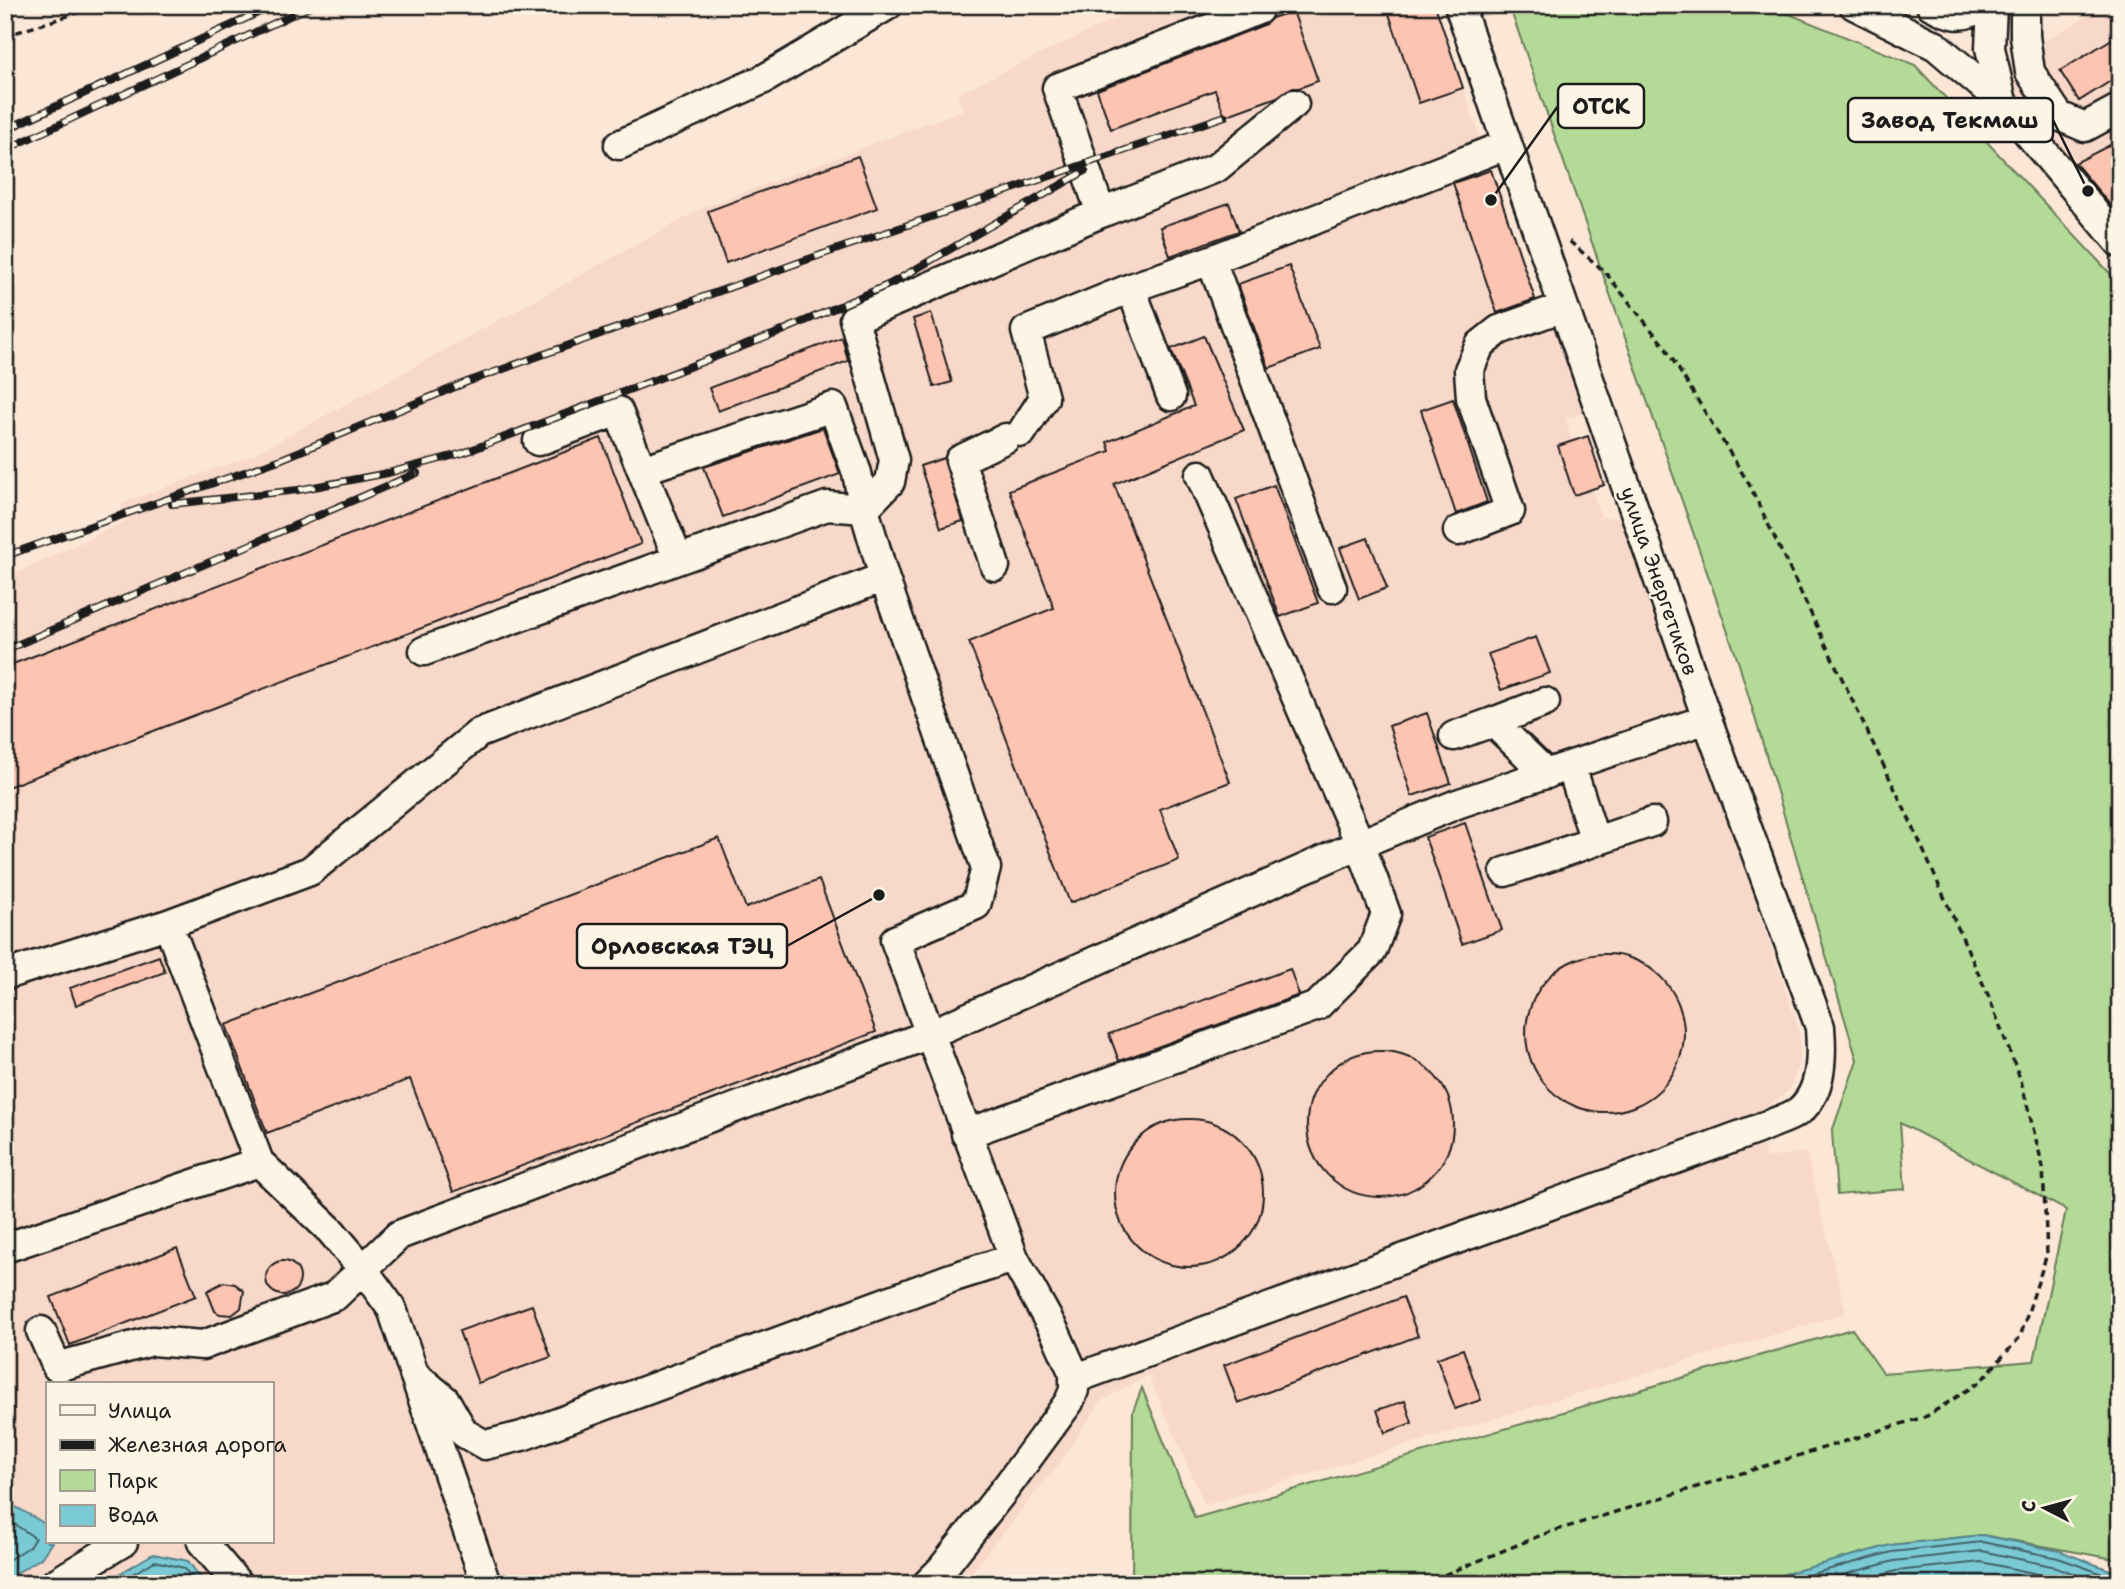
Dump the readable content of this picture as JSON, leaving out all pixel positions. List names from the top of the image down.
{
  "streets": {
    "street": ["улица Энергетиков"]
  },
  "places": ["Завод Текмаш", "ОТСК", "Орловская ТЭЦ"],
  "legend": [
    "Улица",
    "Железная дорога",
    "Парк",
    "Вода"
  ],
  "north": "left"
}
